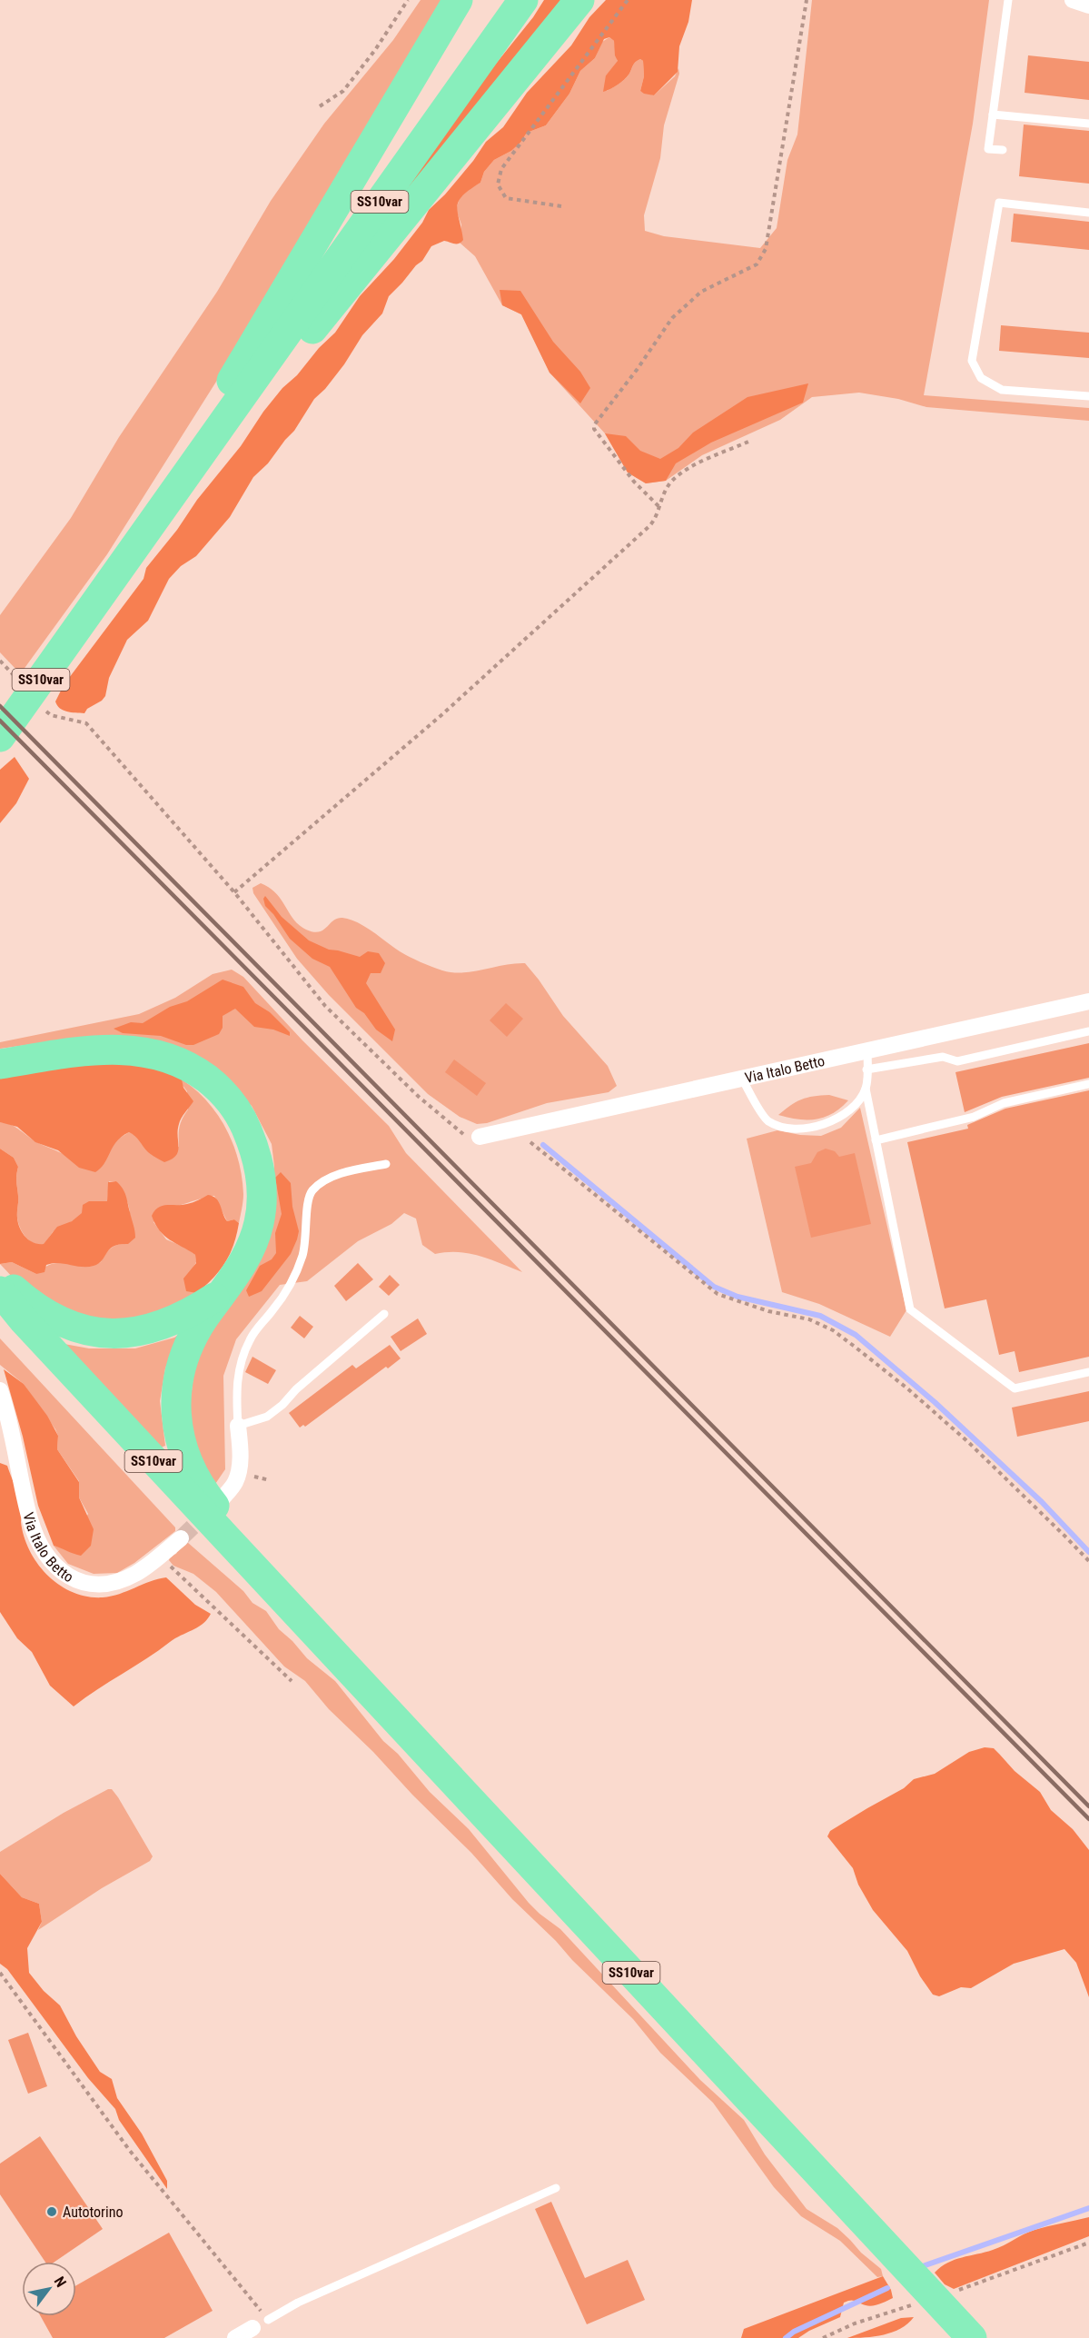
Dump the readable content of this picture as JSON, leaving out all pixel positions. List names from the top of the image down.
{
  "streets": {
    "highway": ["SS10var"],
    "street": ["Via Italo Betto"]
  },
  "places": ["Autotorino"],
  "north": "top right"
}
